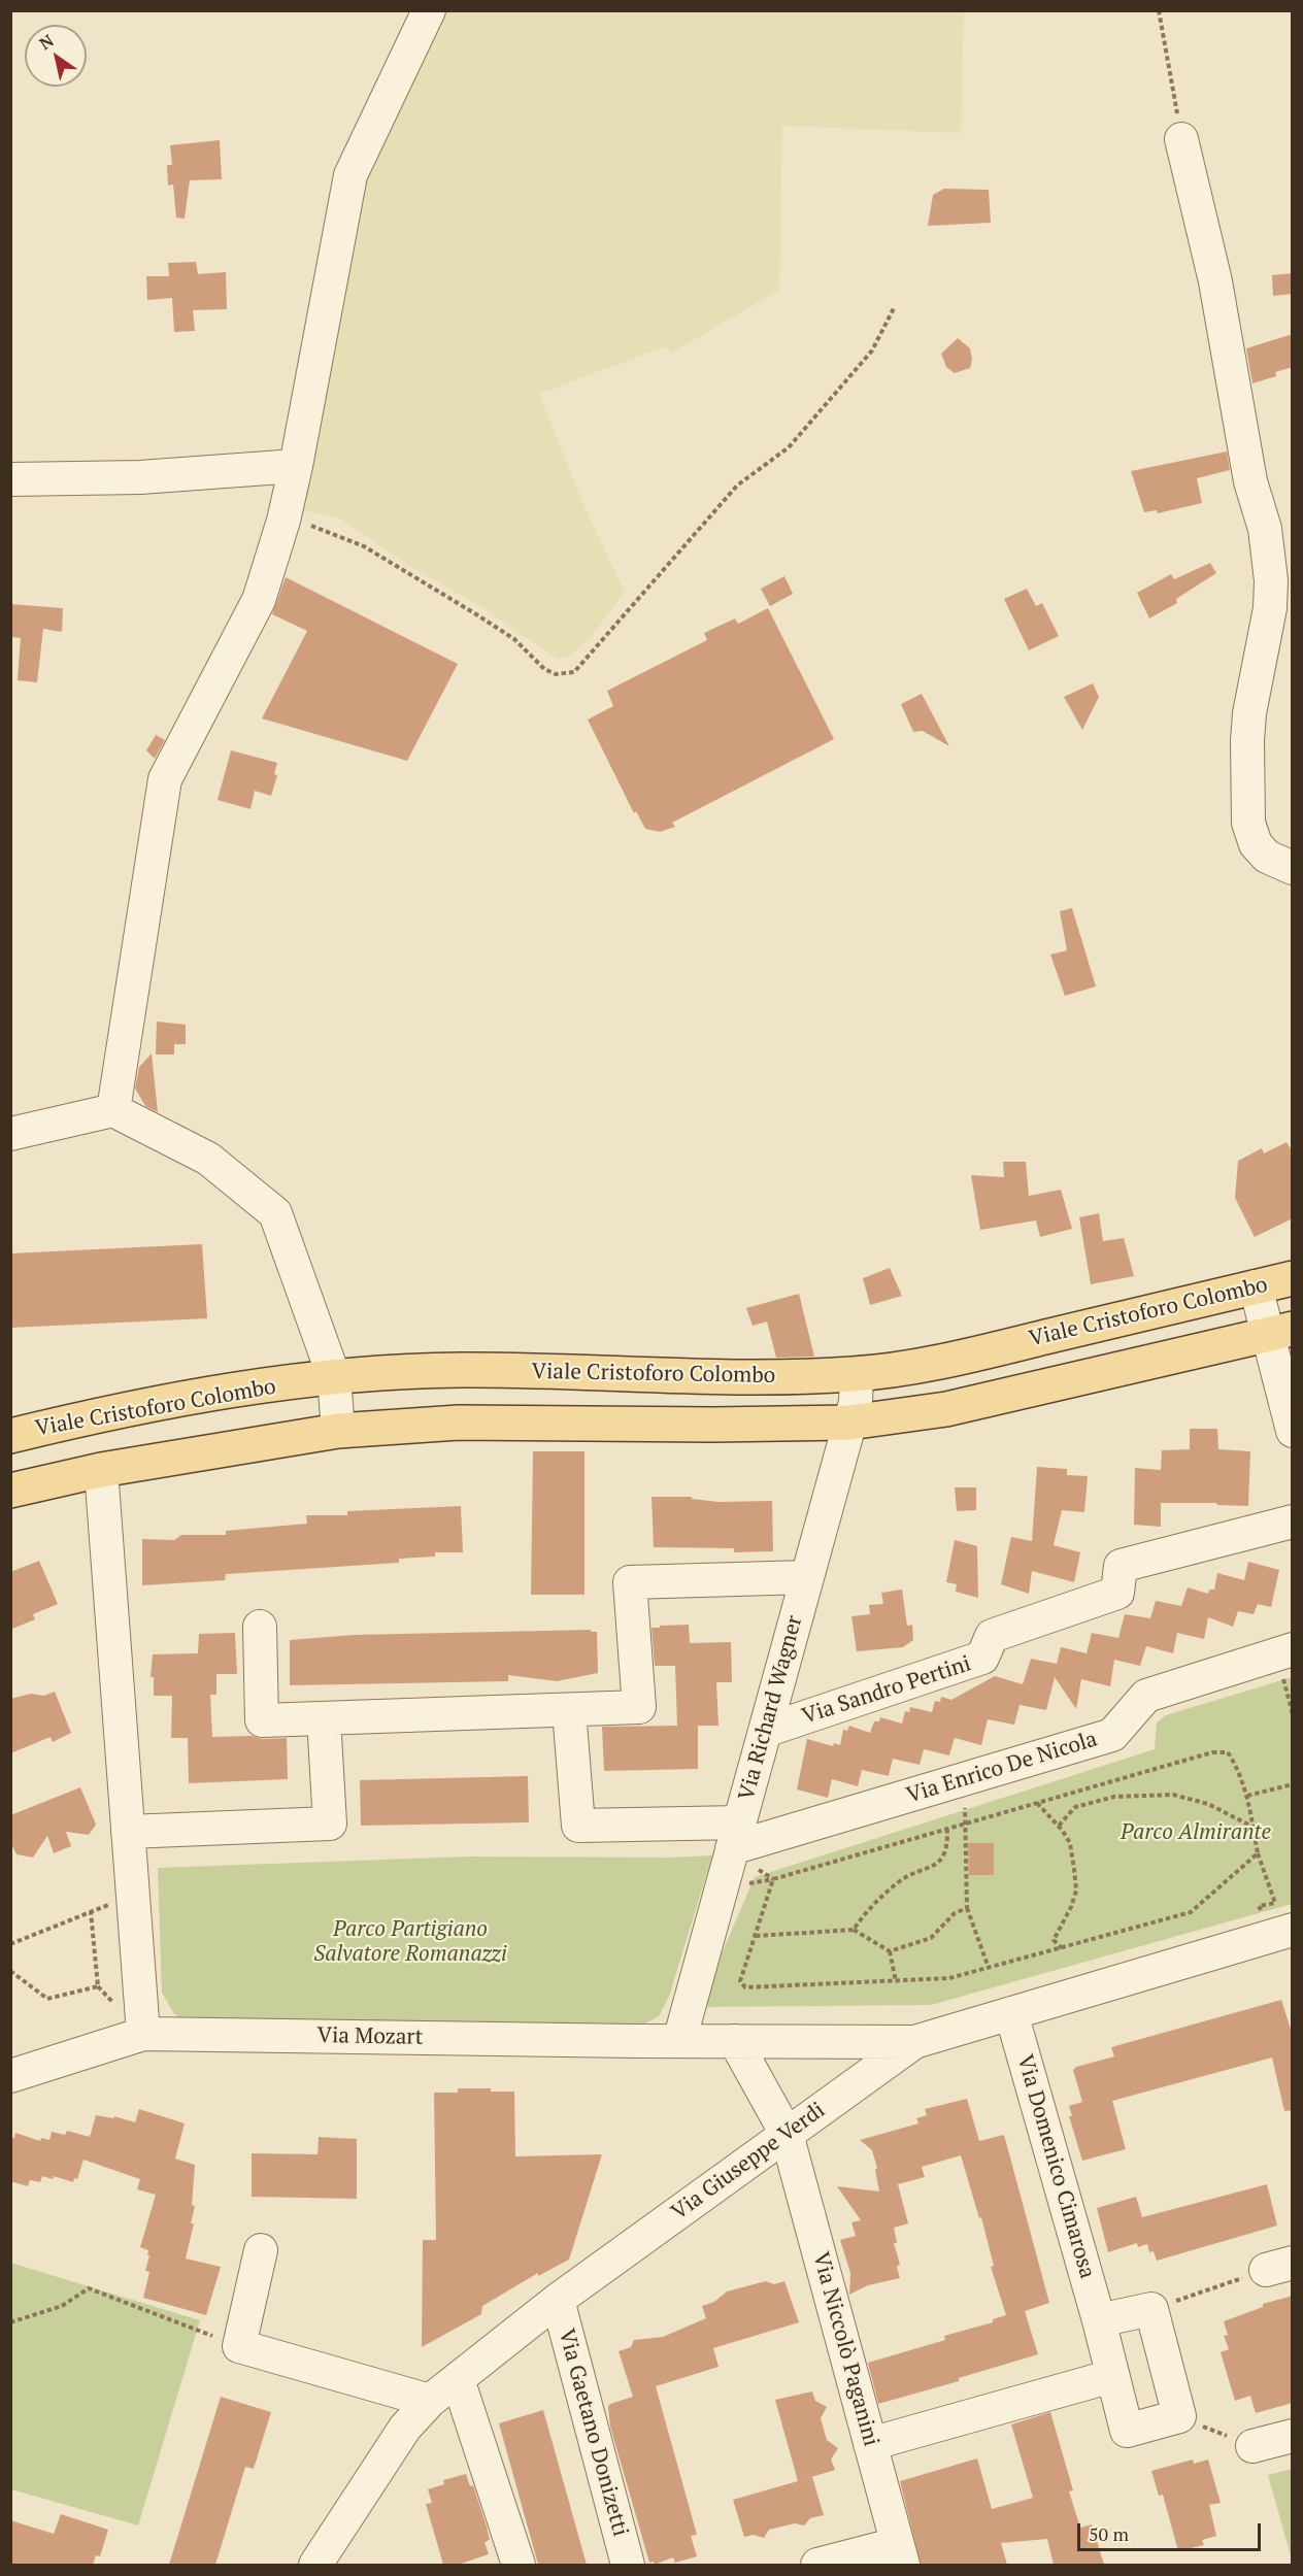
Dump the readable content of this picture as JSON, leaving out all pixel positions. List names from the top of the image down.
{
  "streets": {
    "main road": ["Viale Cristoforo Colombo"],
    "street": [
      "Via Sandro Pertini",
      "Via Richard Wagner",
      "Via Enrico De Nicola",
      "Via Mozart",
      "Via Giuseppe Verdi",
      "Via Domenico Cimarosa",
      "Via Niccolò Paganini",
      "Via Gaetano Donizetti"
    ]
  },
  "crossings": [
    ["Viale Cristoforo Colombo", "Via Richard Wagner"],
    ["Via Sandro Pertini", "Via Richard Wagner"],
    ["Via Richard Wagner", "Via Enrico De Nicola"],
    ["Via Richard Wagner", "Via Mozart"],
    ["Via Mozart", "Via Giuseppe Verdi"],
    ["Via Mozart", "Via Niccolò Paganini"],
    ["Via Giuseppe Verdi", "Via Domenico Cimarosa"],
    ["Via Giuseppe Verdi", "Via Niccolò Paganini"],
    ["Via Giuseppe Verdi", "Via Gaetano Donizetti"]
  ],
  "parks": ["Parco Almirante", "Parco Partigiano Salvatore Romanazzi"],
  "scale_bar": "50 m",
  "north": "top left"
}
